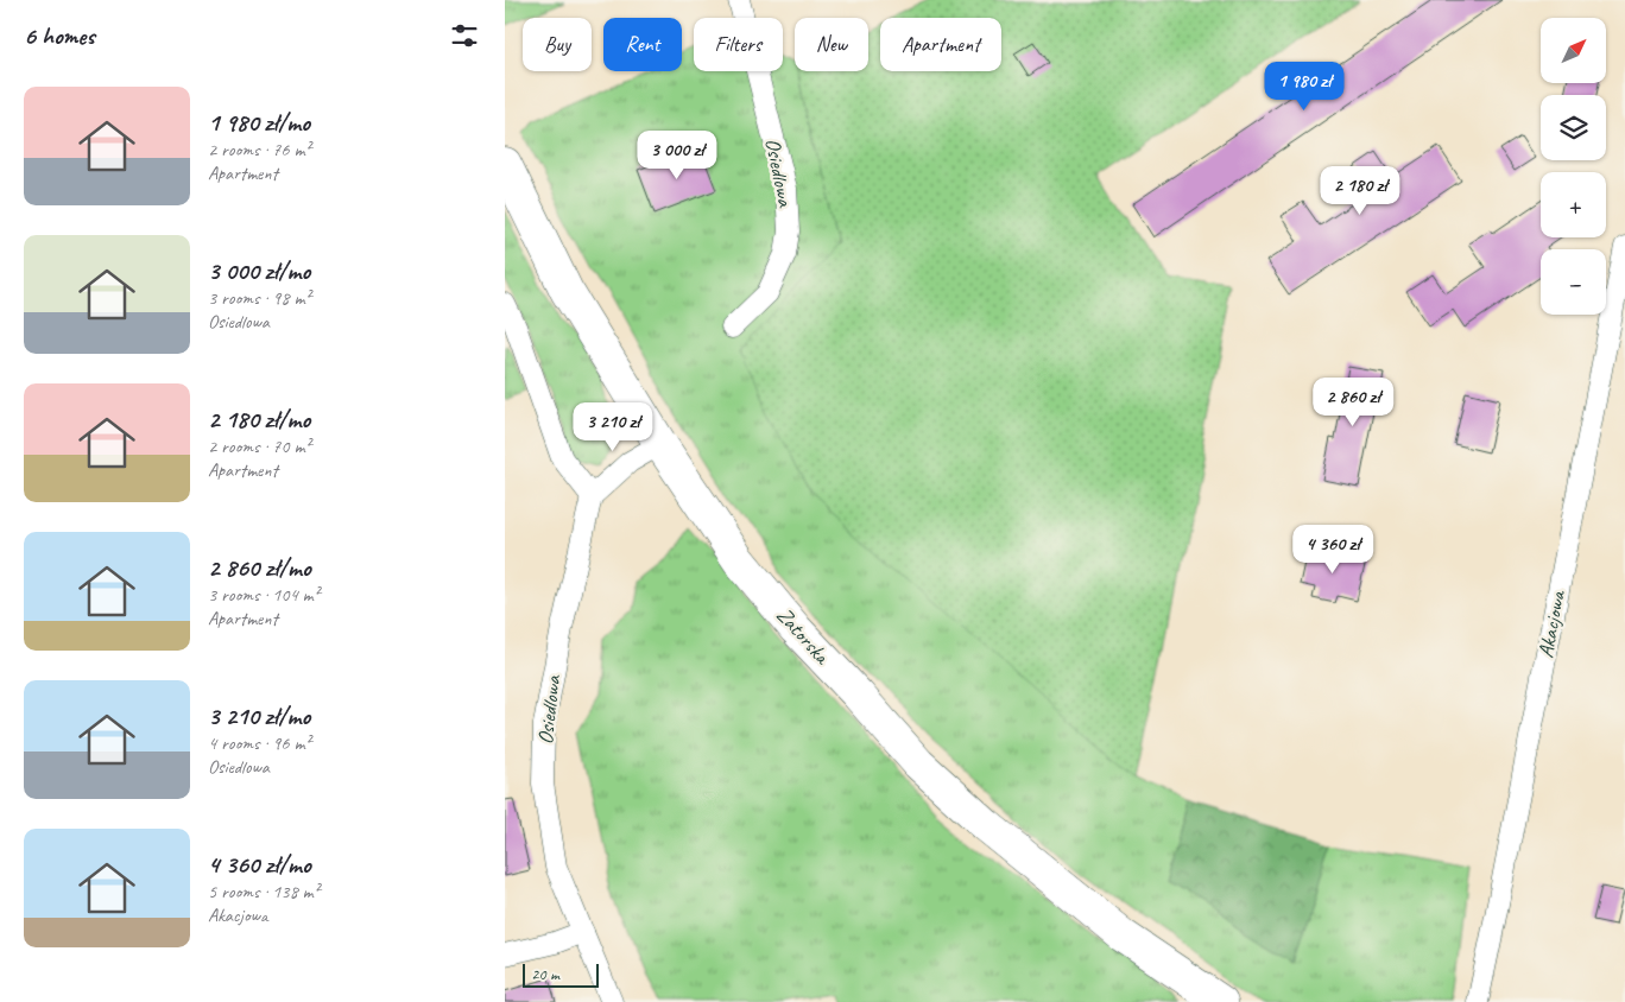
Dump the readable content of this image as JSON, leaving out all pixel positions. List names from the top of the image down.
{
  "streets": {
    "main road": ["Zatorska"],
    "street": ["Osiedlowa", "Akacjowa"]
  },
  "scale_bar": "20 m",
  "north": "top right",
  "page": {
    "heading": "6 homes",
    "map_buttons": ["+", "−"],
    "chip": [
      "Buy",
      "Rent",
      "Filters",
      "New",
      "Apartment"
    ],
    "price": [
      "1 980 zł",
      "3 000 zł",
      "2 180 zł",
      "2 860 zł",
      "3 210 zł",
      "4 360 zł"
    ],
    "list": [
      {
        "name": "1 980 zł/mo",
        "note": "2 rooms · 76 m² · Apartment"
      },
      {
        "name": "3 000 zł/mo",
        "note": "3 rooms · 98 m² · Osiedlowa"
      },
      {
        "name": "2 180 zł/mo",
        "note": "2 rooms · 70 m² · Apartment"
      },
      {
        "name": "2 860 zł/mo",
        "note": "3 rooms · 104 m² · Apartment"
      },
      {
        "name": "3 210 zł/mo",
        "note": "4 rooms · 96 m² · Osiedlowa"
      },
      {
        "name": "4 360 zł/mo",
        "note": "5 rooms · 138 m² · Akacjowa"
      }
    ],
    "scale": "20 m"
  }
}
